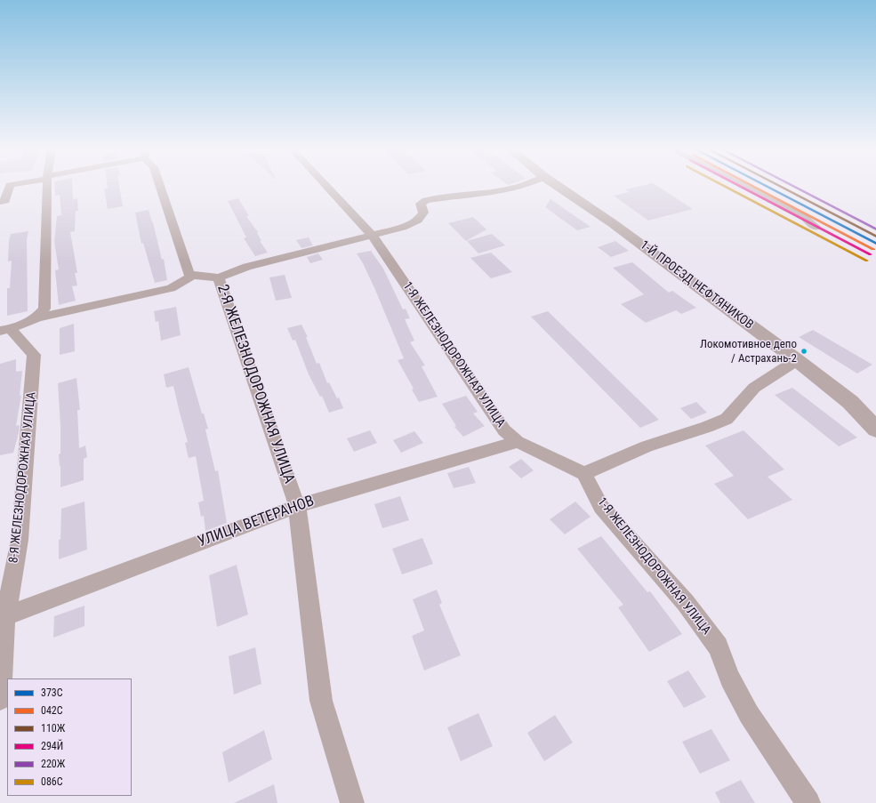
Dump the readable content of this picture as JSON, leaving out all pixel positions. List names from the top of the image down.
{
  "streets": {
    "street": [
      "1-Й ПРОЕЗД НЕФТЯНИКОВ",
      "1-Я ЖЕЛЕЗНОДОРОЖНАЯ УЛИЦА",
      "2-Я ЖЕЛЕЗНОДОРОЖНАЯ УЛИЦА",
      "8-Я ЖЕЛЕЗНОДОРОЖНАЯ УЛИЦА",
      "УЛИЦА ВЕТЕРАНОВ"
    ]
  },
  "crossings": [
    ["1-Я ЖЕЛЕЗНОДОРОЖНАЯ УЛИЦА", "УЛИЦА ВЕТЕРАНОВ"],
    ["2-Я ЖЕЛЕЗНОДОРОЖНАЯ УЛИЦА", "УЛИЦА ВЕТЕРАНОВ"],
    ["8-Я ЖЕЛЕЗНОДОРОЖНАЯ УЛИЦА", "УЛИЦА ВЕТЕРАНОВ"]
  ],
  "places": ["Локомотивное депо / Астрахань-2"],
  "lines": [
    "transit line 373C",
    "transit line 042С",
    "transit line 110Ж",
    "transit line 294Й",
    "transit line 220Ж",
    "transit line 086С"
  ],
  "legend": [
    "373C",
    "042С",
    "110Ж",
    "294Й",
    "220Ж",
    "086С"
  ]
}
